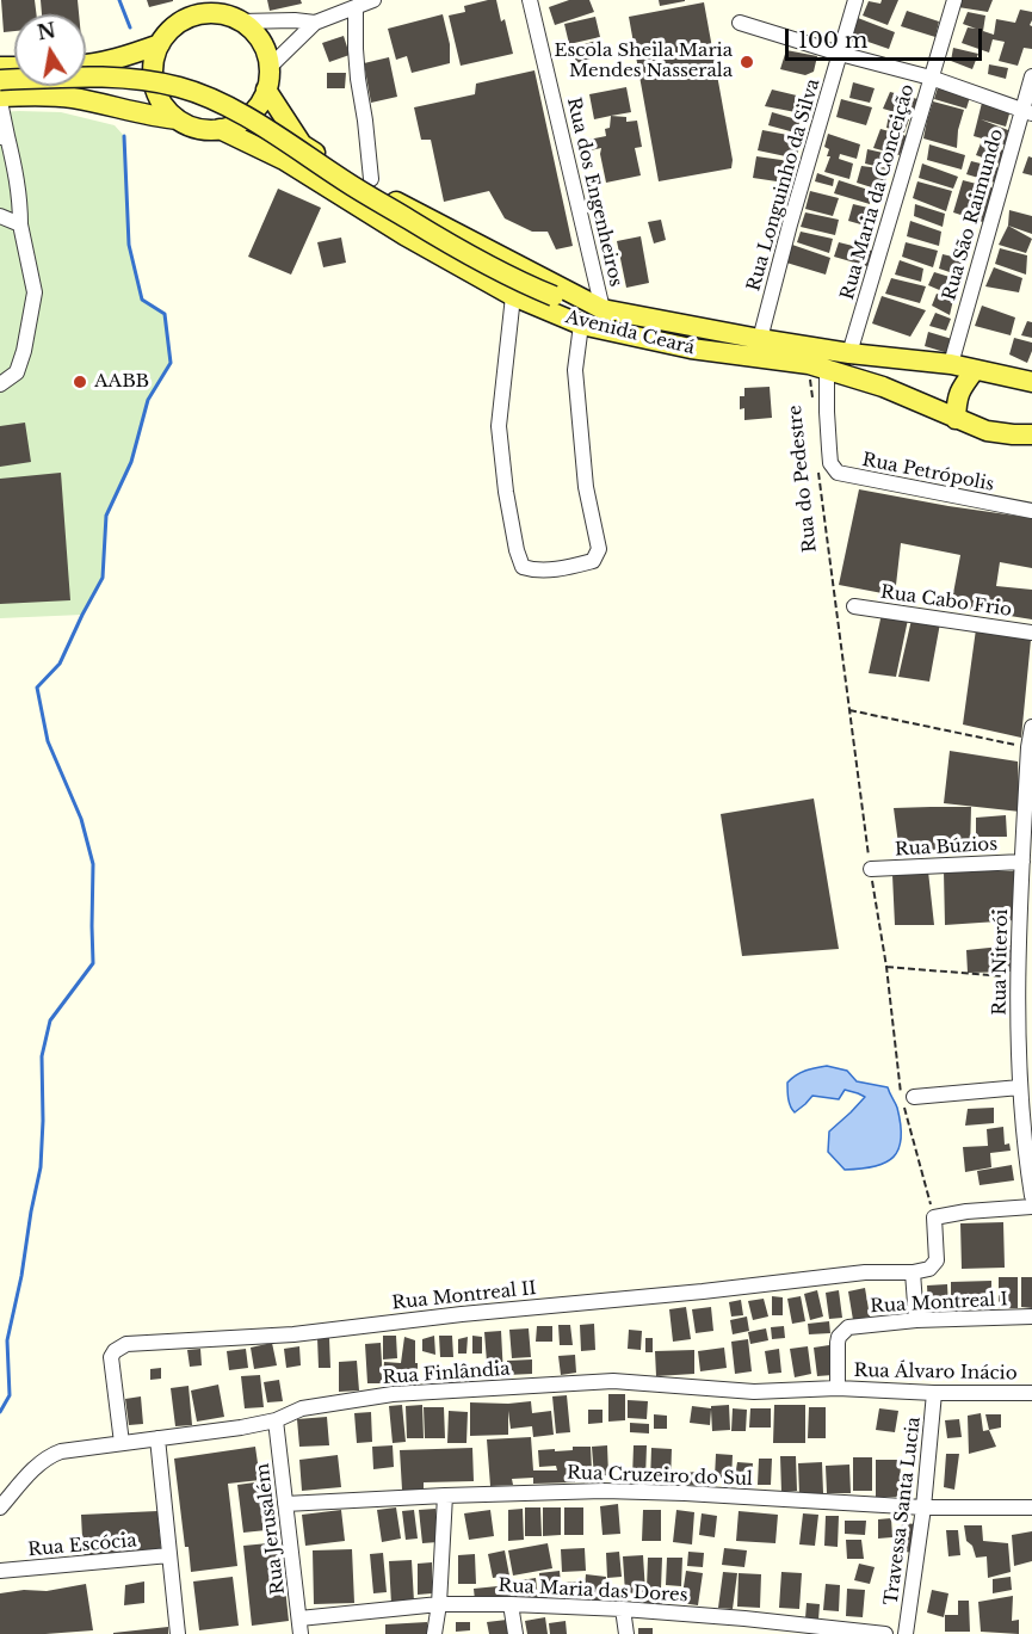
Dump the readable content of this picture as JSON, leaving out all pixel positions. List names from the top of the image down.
{
  "streets": {
    "main road": ["Avenida Ceará"],
    "street": [
      "Rua Longuinho da Silva",
      "Rua dos Engenheiros",
      "Rua Maria da Conceição",
      "Rua São Raimundo",
      "Rua Petrópolis",
      "Rua Cabo Frio",
      "Rua Búzios",
      "Rua Niterói",
      "Rua Montreal II",
      "Rua Montreal I",
      "Rua Álvaro Inácio",
      "Rua Finlândia",
      "Rua Cruzeiro do Sul",
      "Travessa Santa Lucia",
      "Rua Jerusalém",
      "Rua Escócia",
      "Rua Maria das Dores"
    ],
    "path": ["Rua do Pedestre"]
  },
  "crossings": [
    ["Rua Longuinho da Silva", "Avenida Ceará"],
    ["Rua dos Engenheiros", "Avenida Ceará"],
    ["Rua Maria da Conceição", "Avenida Ceará"],
    ["Rua São Raimundo", "Avenida Ceará"],
    ["Avenida Ceará", "Rua Petrópolis"],
    ["Avenida Ceará", "Rua do Pedestre"],
    ["Rua Petrópolis", "Rua do Pedestre"],
    ["Rua do Pedestre", "Rua Búzios"],
    ["Rua Búzios", "Rua Niterói"],
    ["Rua Montreal II", "Rua Finlândia"],
    ["Rua Montreal I", "Rua Álvaro Inácio"],
    ["Rua Montreal I", "Rua Finlândia"],
    ["Rua Álvaro Inácio", "Rua Finlândia"],
    ["Rua Álvaro Inácio", "Travessa Santa Lucia"],
    ["Rua Finlândia", "Rua Jerusalém"],
    ["Rua Cruzeiro do Sul", "Travessa Santa Lucia"],
    ["Rua Cruzeiro do Sul", "Rua Jerusalém"],
    ["Rua Jerusalém", "Rua Maria das Dores"]
  ],
  "places": ["Escola Sheila Maria Mendes Nasserala", "AABB"],
  "scale_bar": "100 m",
  "north": "top"
}
